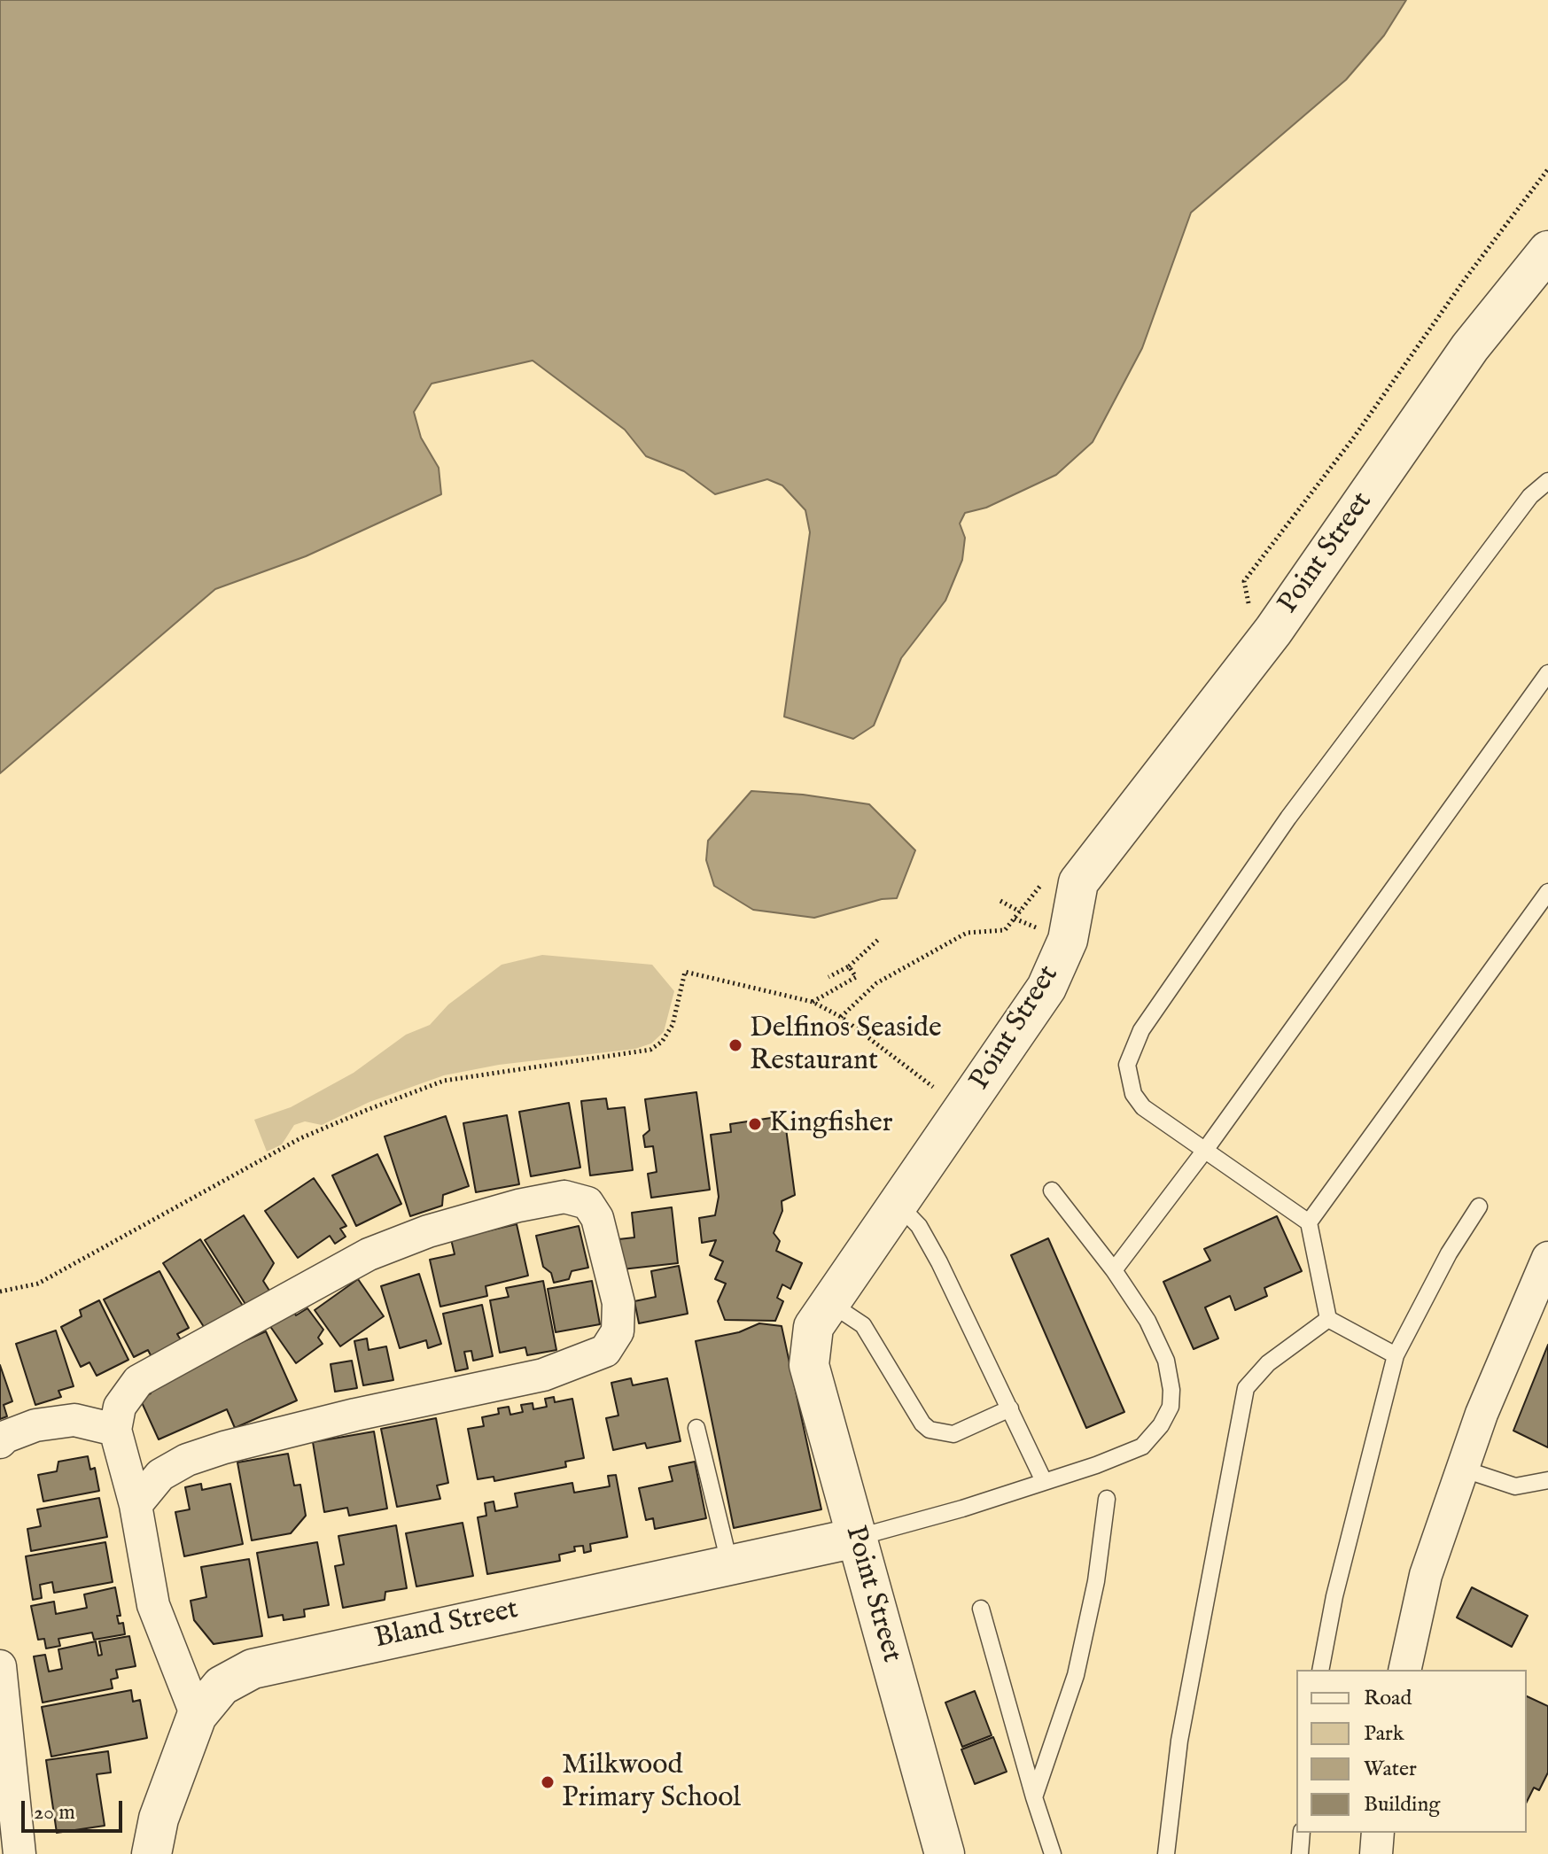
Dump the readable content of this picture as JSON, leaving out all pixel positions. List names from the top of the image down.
{
  "streets": {
    "street": ["Point Street", "Bland Street"]
  },
  "crossings": [
    ["Point Street", "Bland Street"]
  ],
  "places": ["Delfinos Seaside Restaurant", "Kingfisher", "Milkwood Primary School"],
  "legend": [
    "Road",
    "Park",
    "Water",
    "Building"
  ],
  "scale_bar": "20 m"
}
